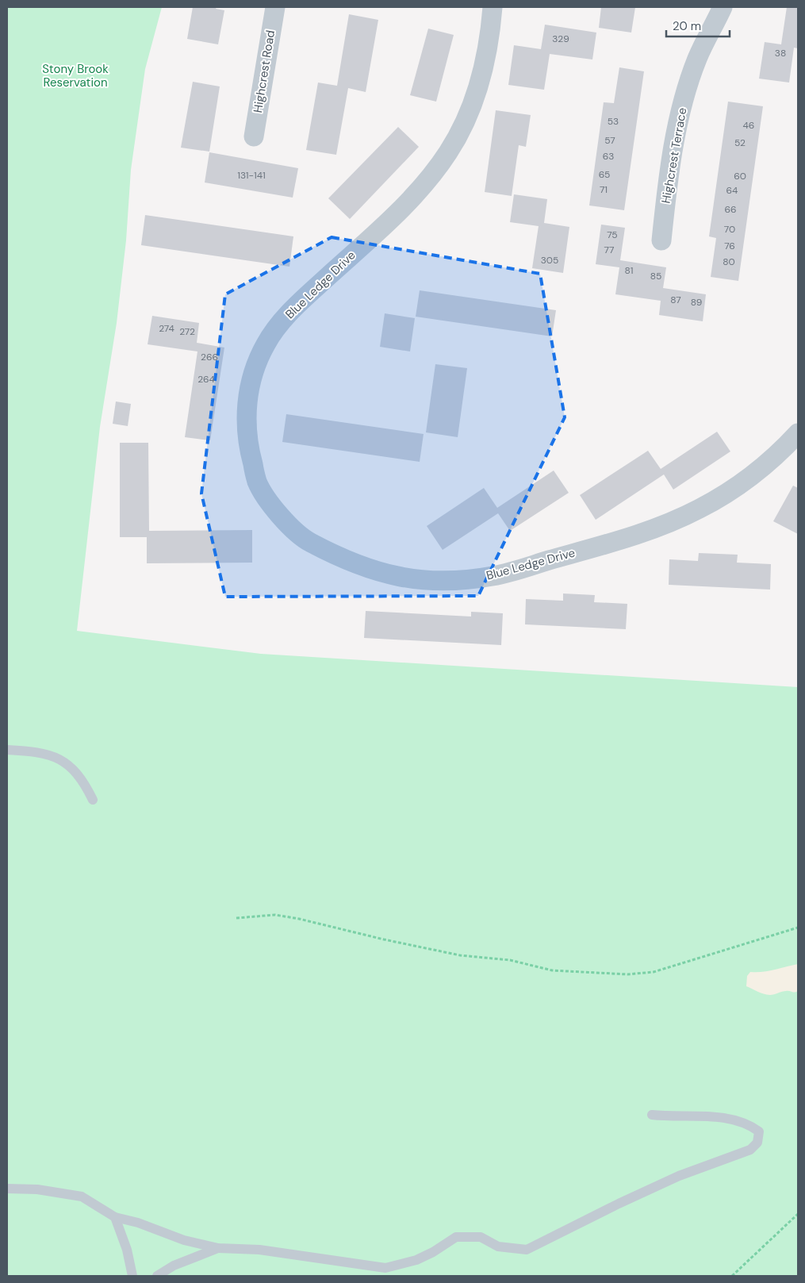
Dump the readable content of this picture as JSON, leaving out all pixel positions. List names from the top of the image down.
{
  "streets": {
    "street": ["Highcrest Road", "Highcrest Terrace", "Blue Ledge Drive"]
  },
  "parks": ["Stony Brook Reservation"],
  "house_numbers": [
    "329",
    "38",
    "53",
    "46",
    "57",
    "52",
    "63",
    "65",
    "131-141",
    "60",
    "71",
    "64",
    "66",
    "70",
    "75",
    "76",
    "77",
    "305",
    "80",
    "81",
    "85",
    "87",
    "89",
    "274",
    "272",
    "266",
    "264"
  ],
  "scale_bar": "20 m"
}
